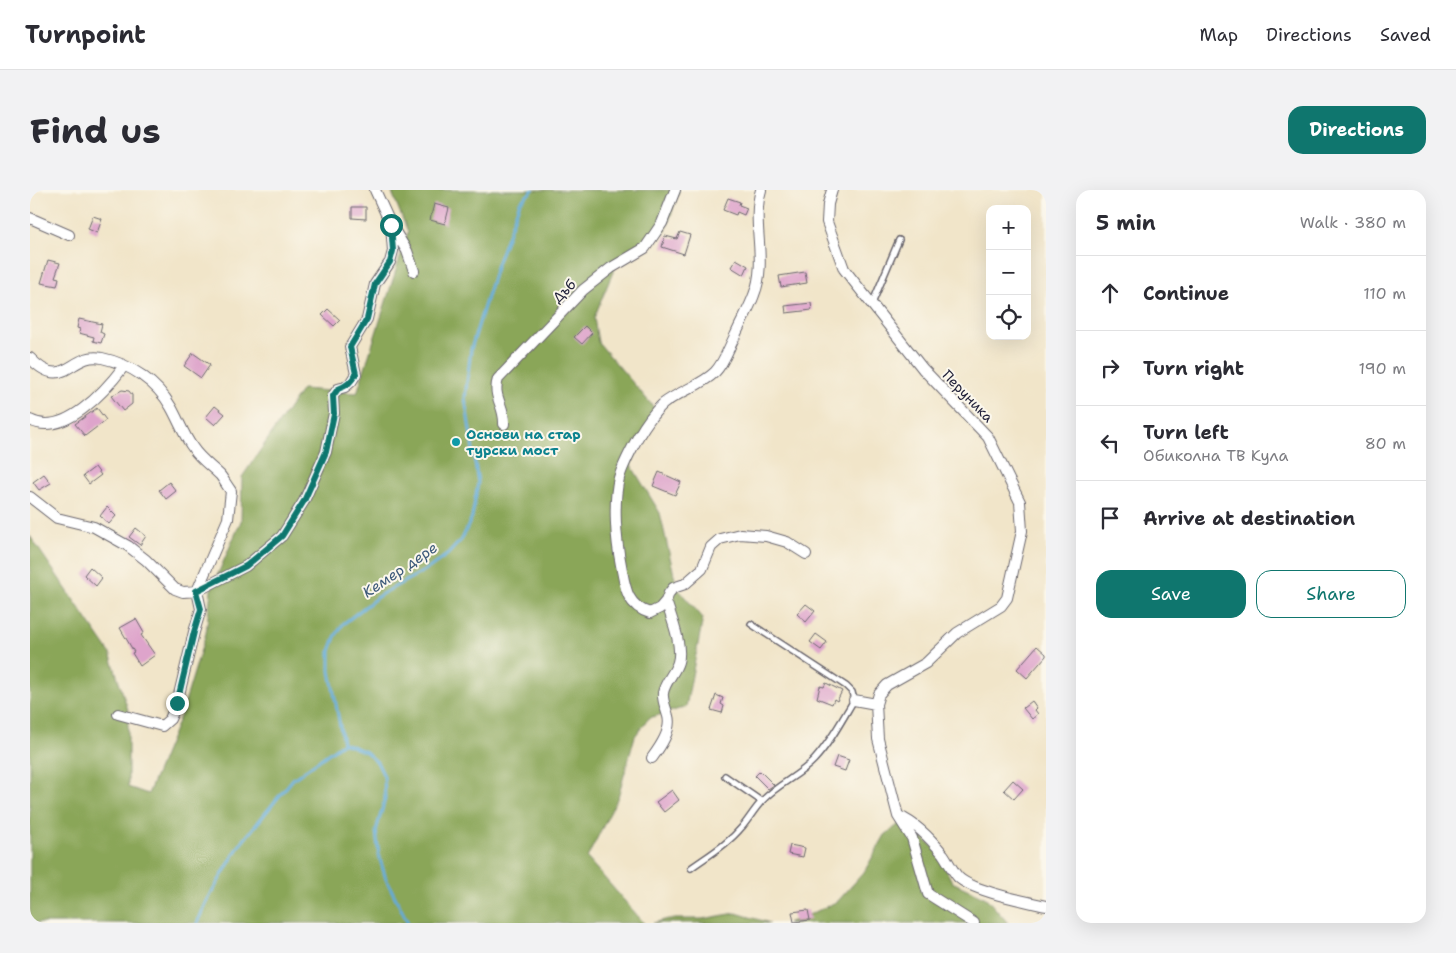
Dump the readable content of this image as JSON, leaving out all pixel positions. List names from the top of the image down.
{
  "streets": {
    "street": ["Дъб", "Перуника"]
  },
  "water": ["Кемер дере"],
  "places": ["Основи на стар турски мост"],
  "page": {
    "header": "Turnpoint",
    "nav": ["Map", "Directions", "Saved"],
    "buttons": [
      "Directions",
      ["Save", "Share"]
    ],
    "title": "Find us",
    "heading": ["5 min", "Walk · 380 m"],
    "map_buttons": ["+", "−"],
    "list": [
      ["Continue", "110 m"],
      ["Turn right", "190 m"],
      ["Turn left", "Обиколна ТВ Кула", "80 m"],
      "Arrive at destination"
    ]
  }
}
